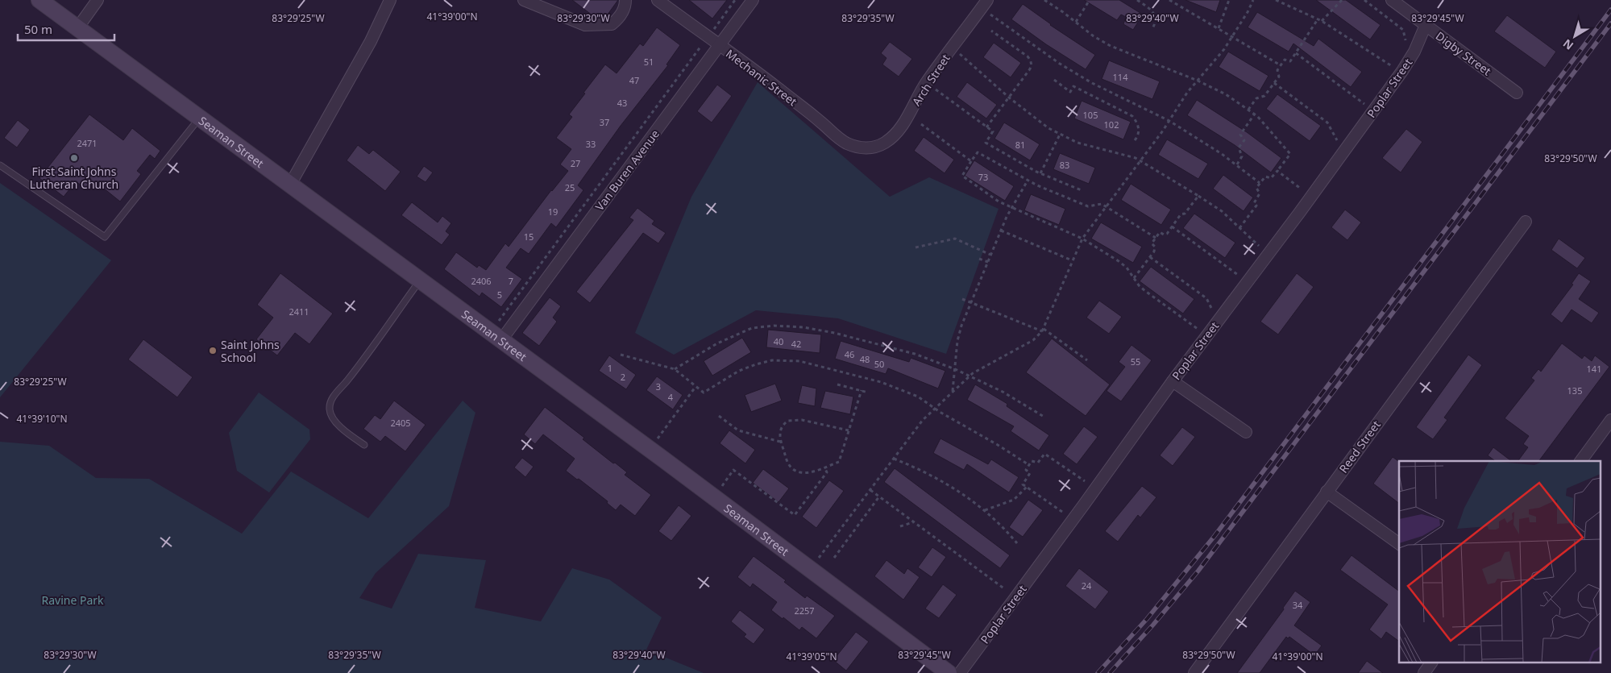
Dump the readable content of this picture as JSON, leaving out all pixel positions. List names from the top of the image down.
{
  "streets": {
    "street": [
      "Digby Street",
      "Mechanic Street",
      "Arch Street",
      "Poplar Street",
      "Seaman Street",
      "Van Buren Avenue",
      "Reed Street"
    ]
  },
  "crossings": [
    ["Digby Street", "Poplar Street"],
    ["Mechanic Street", "Arch Street"],
    ["Mechanic Street", "Van Buren Avenue"],
    ["Seaman Street", "Van Buren Avenue"]
  ],
  "parks": ["Ravine Park"],
  "places": ["First Saint Johns Lutheran Church", "Saint Johns School"],
  "house_numbers": [
    "51",
    "114",
    "47",
    "43",
    "105",
    "37",
    "102",
    "2471",
    "33",
    "81",
    "27",
    "83",
    "73",
    "25",
    "19",
    "15",
    "2406",
    "7",
    "5",
    "2411",
    "40",
    "42",
    "46",
    "48",
    "55",
    "50",
    "1",
    "141",
    "2",
    "3",
    "135",
    "4",
    "2405",
    "24",
    "34",
    "2257"
  ],
  "scale_bar": "50 m",
  "north": "bottom left",
  "coordinates": [
    "41°39'00\"N",
    "83°29'25\"W",
    "83°29'40\"W",
    "83°29'30\"W",
    "83°29'35\"W",
    "83°29'45\"W",
    "83°29'50\"W",
    "41°39'10\"N",
    "41°39'05\"N"
  ]
}
